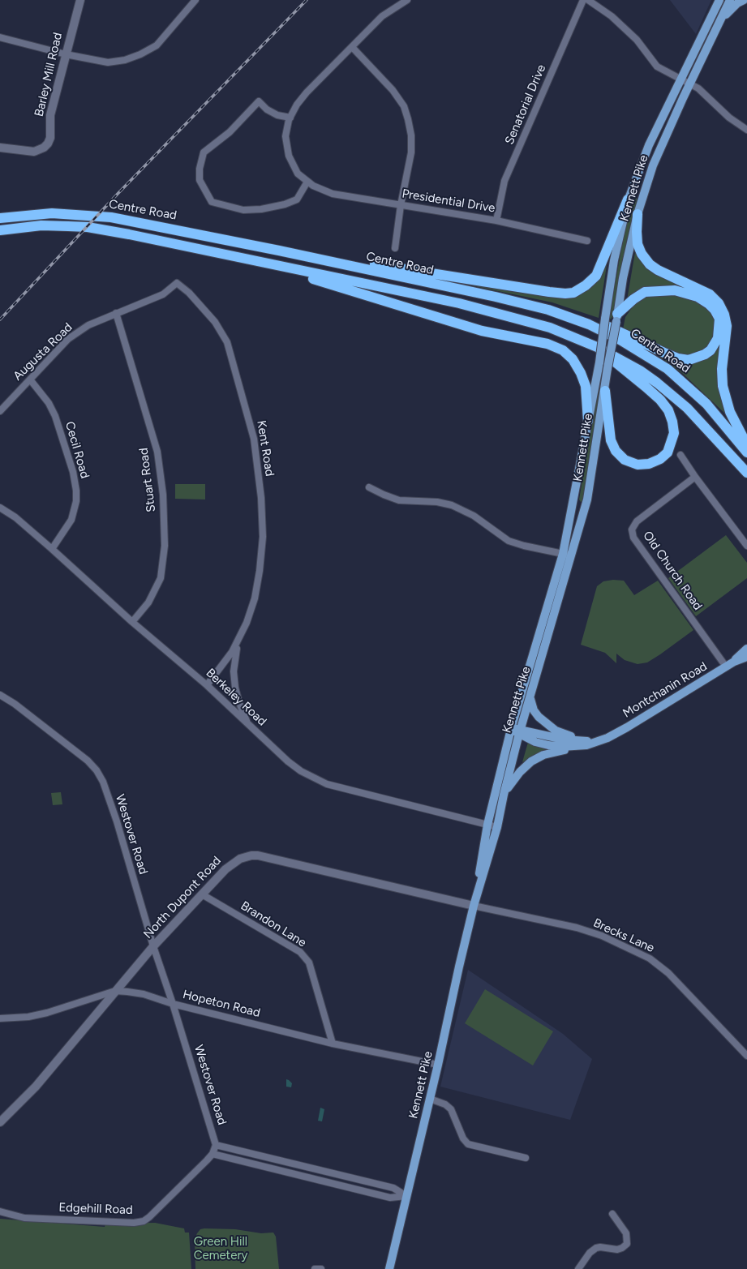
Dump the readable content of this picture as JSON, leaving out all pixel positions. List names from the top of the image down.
{
  "streets": {
    "highway": ["Centre Road"],
    "main road": [
      "Barley Mill Road",
      "Kennett Pike",
      "Montchanin Road",
      "North Dupont Road"
    ],
    "street": [
      "Senatorial Drive",
      "Presidential Drive",
      "Augusta Road",
      "Kent Road",
      "Cecil Road",
      "Stuart Road",
      "Old Church Road",
      "Berkeley Road",
      "Westover Road",
      "Brandon Lane",
      "Brecks Lane",
      "Hopeton Road",
      "Edgehill Road"
    ]
  },
  "crossings": [
    ["Senatorial Drive", "Presidential Drive"],
    ["Kennett Pike", "Montchanin Road"],
    ["Kennett Pike", "Berkeley Road"],
    ["Kennett Pike", "North Dupont Road"],
    ["Kennett Pike", "Brecks Lane"],
    ["Kennett Pike", "Hopeton Road"],
    ["Augusta Road", "Kent Road"],
    ["Augusta Road", "Cecil Road"],
    ["Augusta Road", "Stuart Road"],
    ["Kent Road", "Berkeley Road"],
    ["Cecil Road", "Berkeley Road"],
    ["Stuart Road", "Berkeley Road"],
    ["Old Church Road", "Montchanin Road"],
    ["Westover Road", "North Dupont Road"],
    ["Westover Road", "Hopeton Road"],
    ["Westover Road", "Edgehill Road"],
    ["North Dupont Road", "Brandon Lane"],
    ["North Dupont Road", "Brecks Lane"],
    ["North Dupont Road", "Hopeton Road"],
    ["Brandon Lane", "Hopeton Road"]
  ],
  "parks": ["Green Hill Cemetery"]
}
